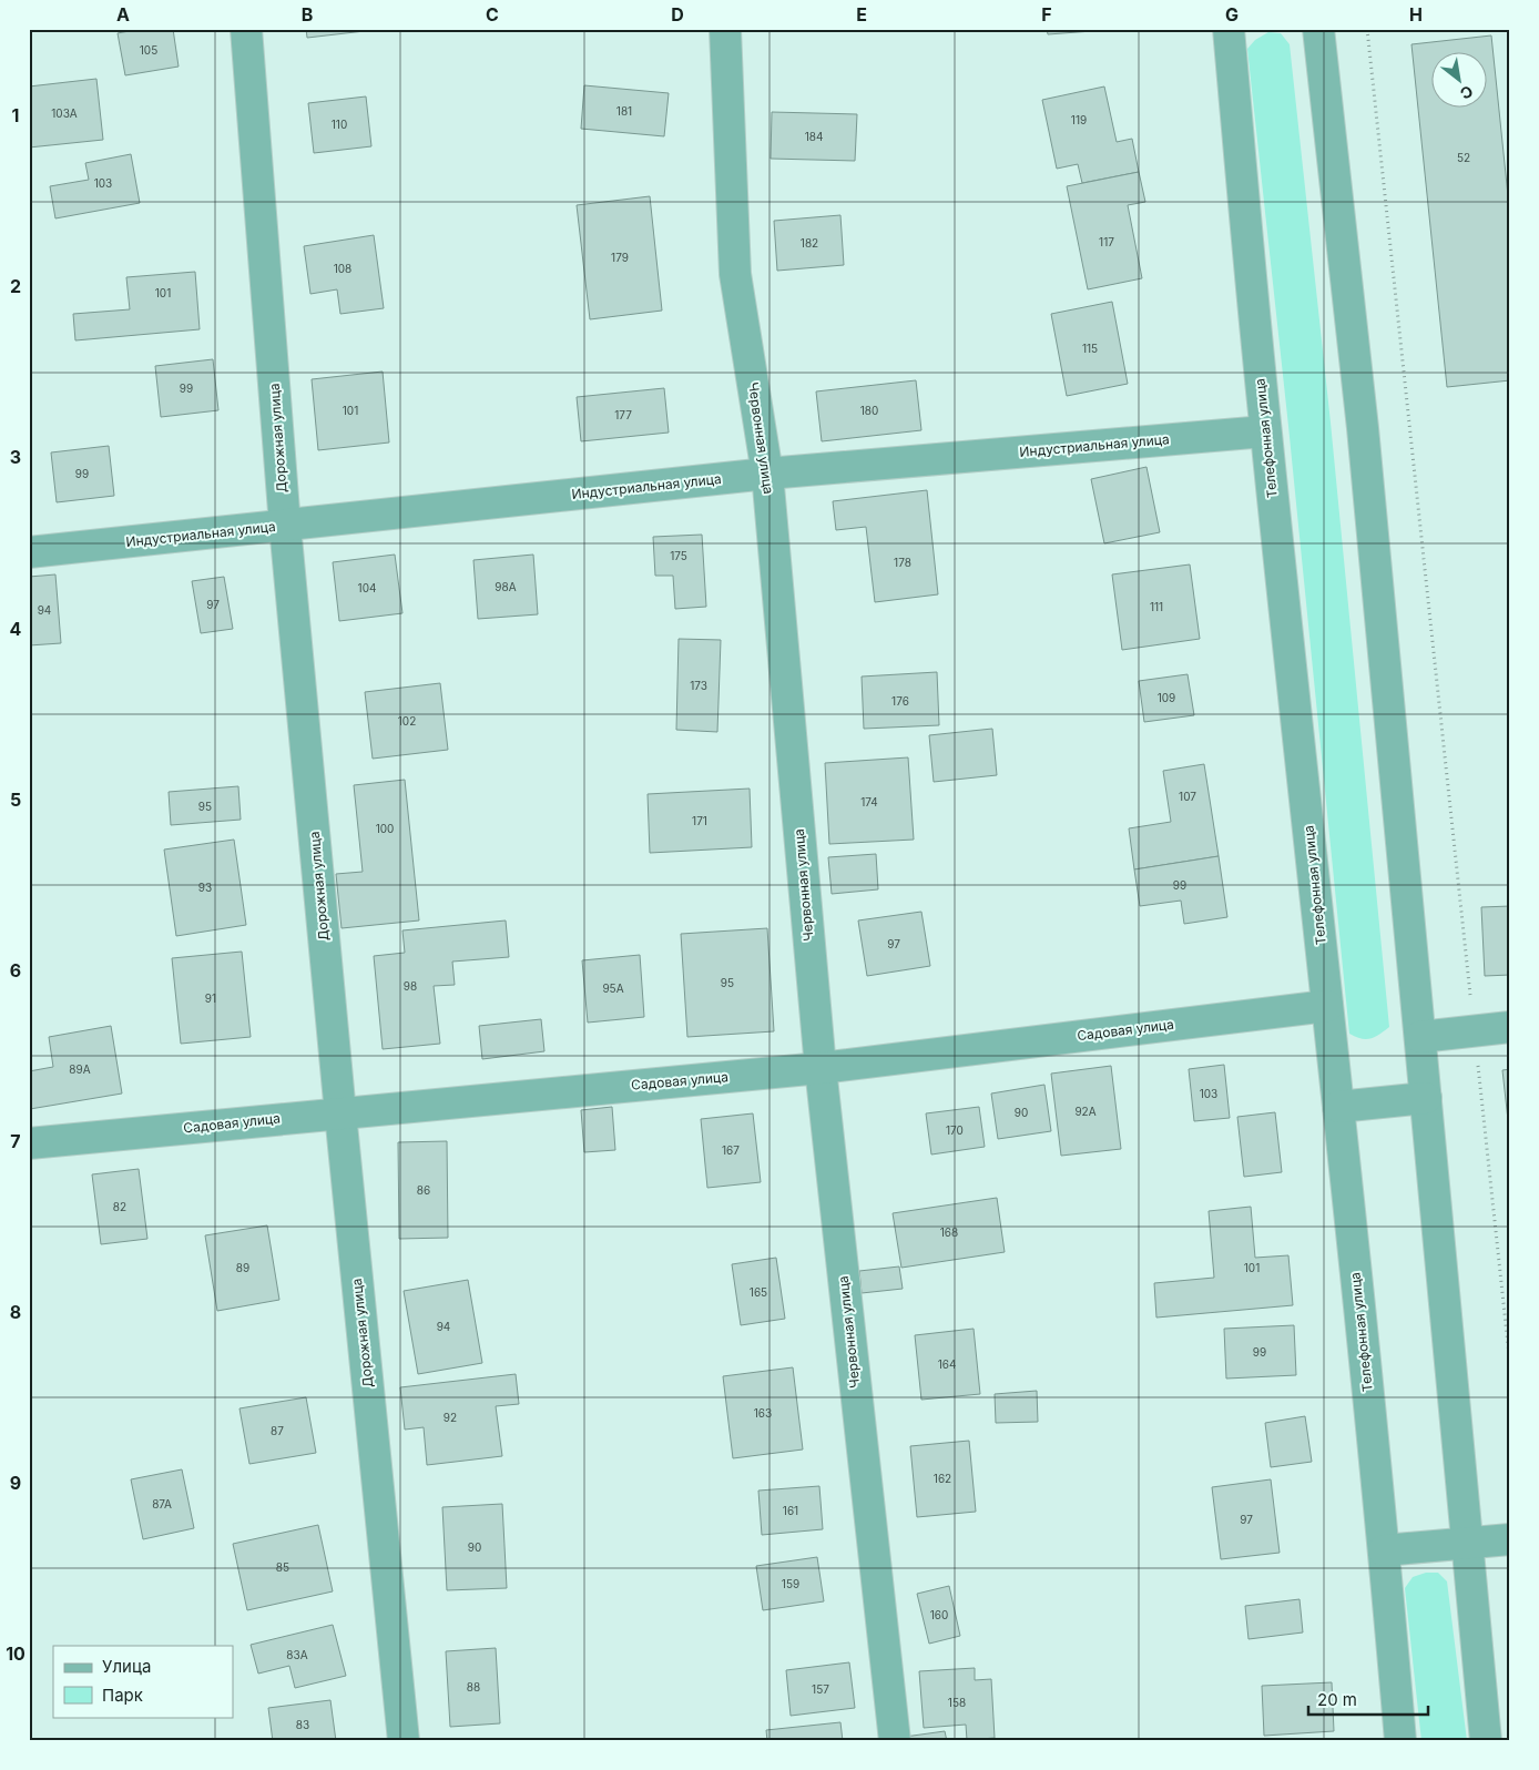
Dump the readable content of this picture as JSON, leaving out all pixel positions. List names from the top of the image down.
{
  "streets": {
    "street": [
      "Дорожная улица",
      "Червонная улица",
      "Телефонная улица",
      "Индустриальная улица",
      "Садовая улица"
    ]
  },
  "crossings": [
    ["Дорожная улица", "Индустриальная улица"],
    ["Дорожная улица", "Садовая улица"],
    ["Червонная улица", "Индустриальная улица"],
    ["Червонная улица", "Садовая улица"],
    ["Телефонная улица", "Индустриальная улица"],
    ["Телефонная улица", "Садовая улица"]
  ],
  "house_numbers": [
    "105",
    "181",
    "103А",
    "119",
    "110",
    "184",
    "52",
    "103",
    "117",
    "182",
    "179",
    "108",
    "101",
    "115",
    "99",
    "101",
    "180",
    "177",
    "99",
    "175",
    "178",
    "98А",
    "104",
    "97",
    "111",
    "94",
    "173",
    "109",
    "176",
    "102",
    "107",
    "174",
    "95",
    "171",
    "100",
    "99",
    "93",
    "97",
    "95",
    "98",
    "95А",
    "91",
    "89А",
    "103",
    "92А",
    "90",
    "170",
    "167",
    "86",
    "82",
    "168",
    "89",
    "101",
    "165",
    "94",
    "99",
    "164",
    "163",
    "92",
    "87",
    "162",
    "87А",
    "161",
    "97",
    "90",
    "85",
    "159",
    "160",
    "83А",
    "88",
    "157",
    "158",
    "83"
  ],
  "legend": ["Улица", "Парк"],
  "scale_bar": "20 m",
  "north": "bottom right",
  "grid": {
    "columns": [
      "A",
      "B",
      "C",
      "D",
      "E",
      "F",
      "G",
      "H"
    ],
    "rows": [
      "1",
      "2",
      "3",
      "4",
      "5",
      "6",
      "7",
      "8",
      "9",
      "10"
    ]
  }
}
